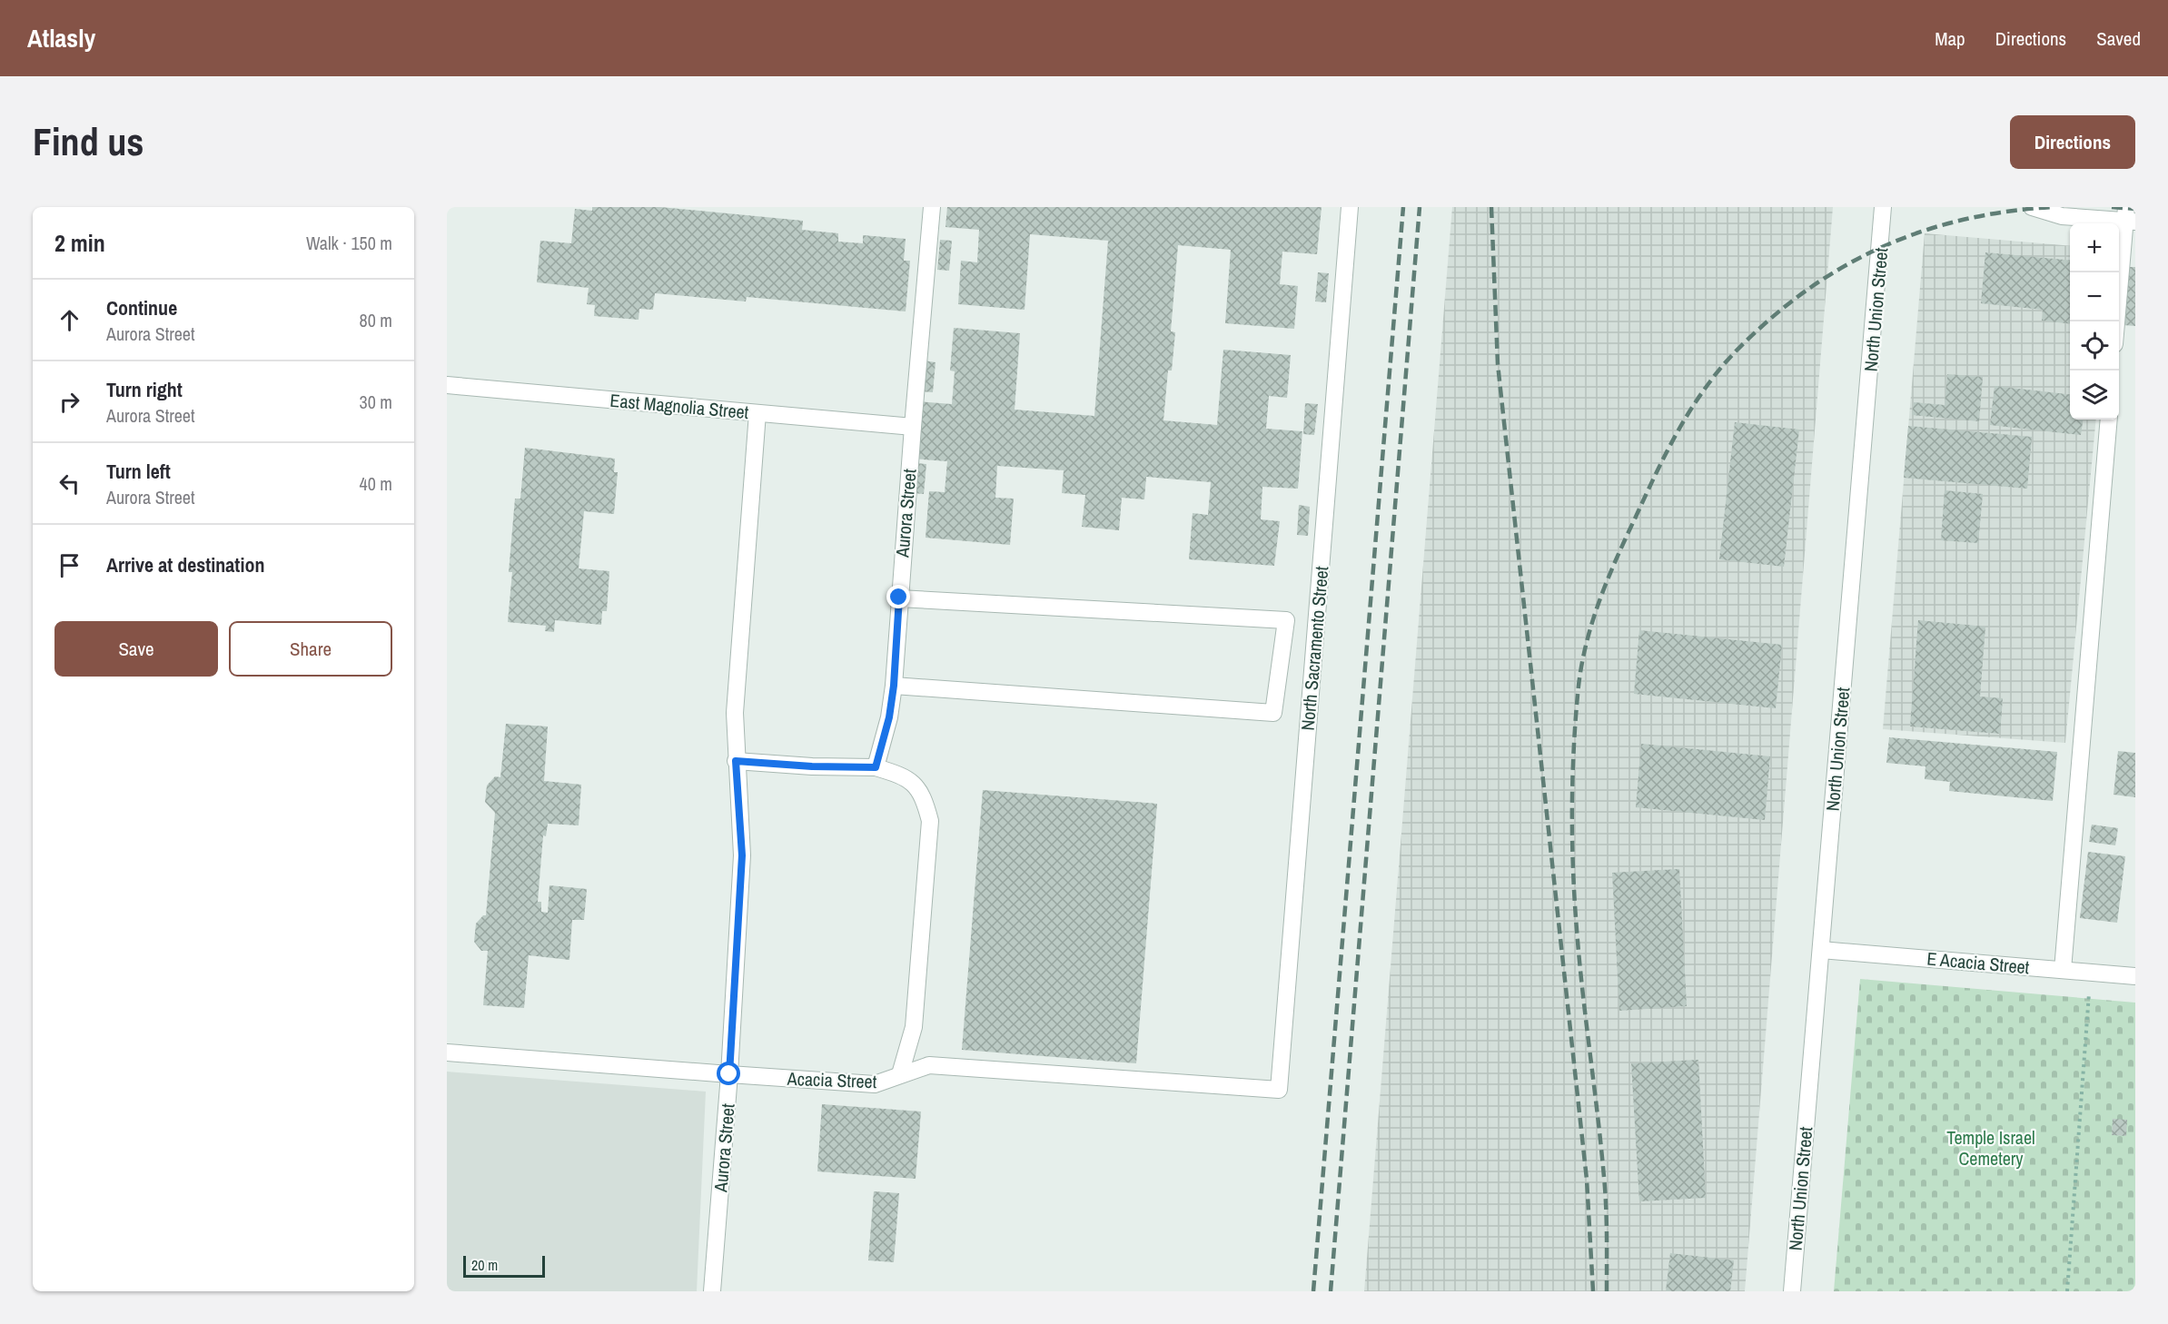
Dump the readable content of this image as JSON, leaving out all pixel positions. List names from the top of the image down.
{
  "streets": {
    "street": [
      "North Union Street",
      "East Magnolia Street",
      "Aurora Street",
      "North Sacramento Street",
      "E Acacia Street",
      "Acacia Street"
    ]
  },
  "crossings": [
    ["North Union Street", "E Acacia Street"],
    ["East Magnolia Street", "Aurora Street"],
    ["Aurora Street", "Acacia Street"],
    ["North Sacramento Street", "Acacia Street"]
  ],
  "parks": ["Temple Israel Cemetery"],
  "scale_bar": "20 m",
  "page": {
    "header": "Atlasly",
    "nav": ["Map", "Directions", "Saved"],
    "buttons": [
      "Directions",
      ["Save", "Share"]
    ],
    "title": "Find us",
    "heading": ["2 min", "Walk · 150 m"],
    "map_buttons": ["+", "−"],
    "list": [
      ["Continue", "Aurora Street", "80 m"],
      ["Turn right", "Aurora Street", "30 m"],
      ["Turn left", "Aurora Street", "40 m"],
      "Arrive at destination"
    ],
    "scale": "20 m"
  }
}
